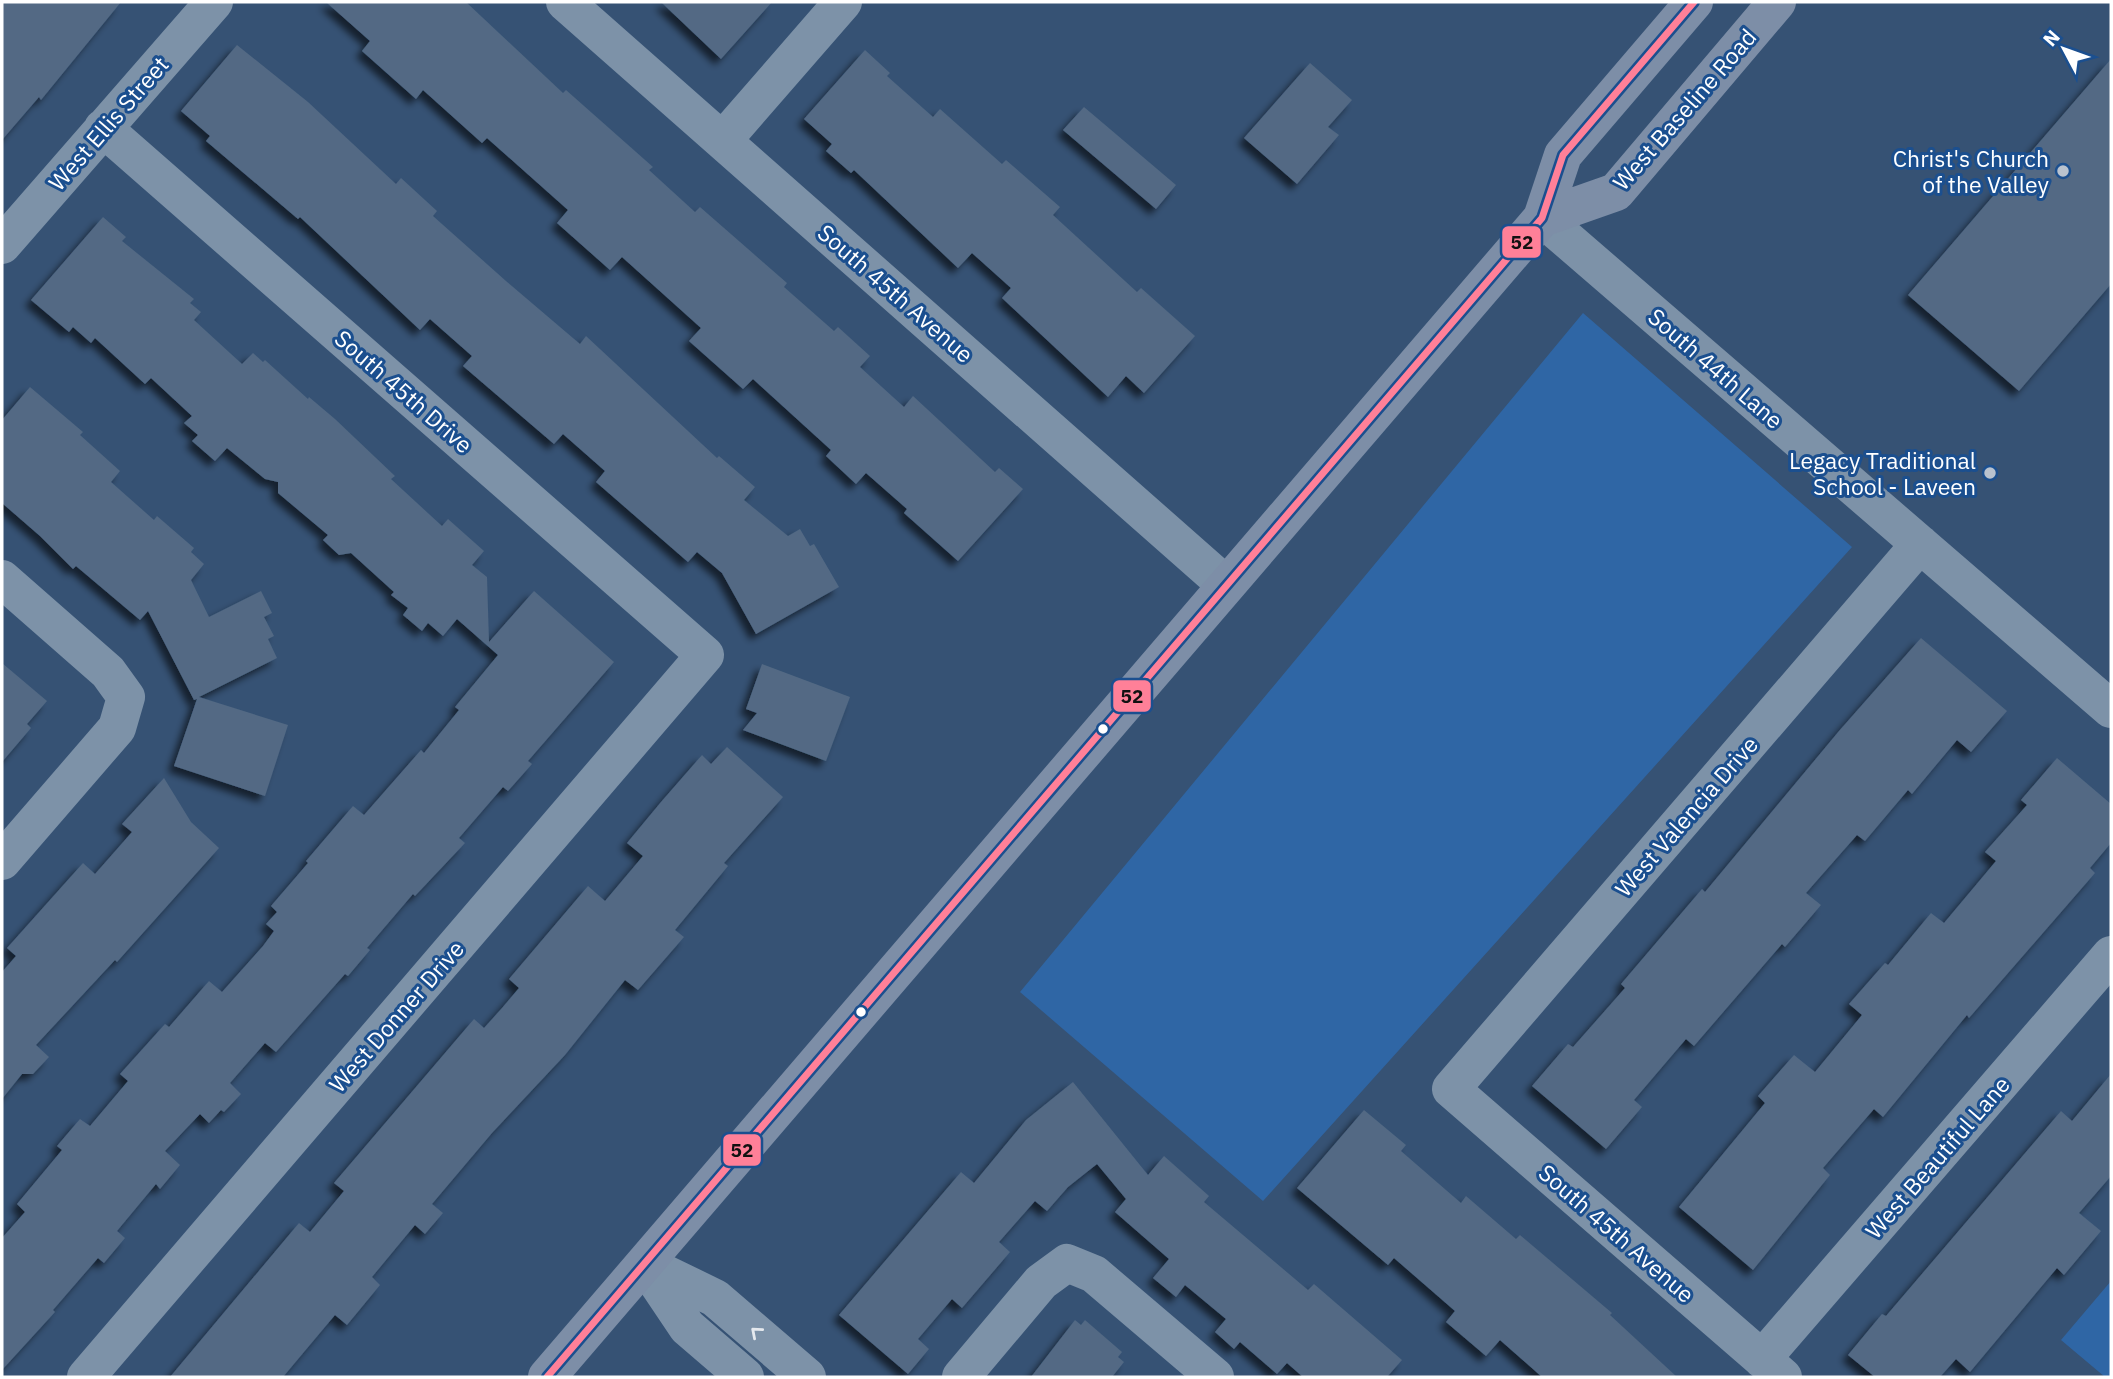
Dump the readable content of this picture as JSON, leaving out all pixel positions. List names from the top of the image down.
{
  "streets": {
    "main road": ["West Baseline Road"],
    "street": [
      "West Ellis Street",
      "South 45th Avenue",
      "South 44th Lane",
      "South 45th Drive",
      "West Valencia Drive",
      "West Donner Drive",
      "West Beautiful Lane"
    ]
  },
  "crossings": [
    ["West Baseline Road", "South 45th Avenue"],
    ["West Baseline Road", "South 44th Lane"],
    ["West Ellis Street", "South 45th Drive"],
    ["South 45th Avenue", "West Valencia Drive"],
    ["South 45th Avenue", "West Beautiful Lane"],
    ["South 44th Lane", "West Valencia Drive"],
    ["South 45th Drive", "West Donner Drive"]
  ],
  "places": ["Christ's Church of the Valley", "Legacy Traditional School - Laveen"],
  "lines": ["transit line 52"],
  "north": "top left"
}
